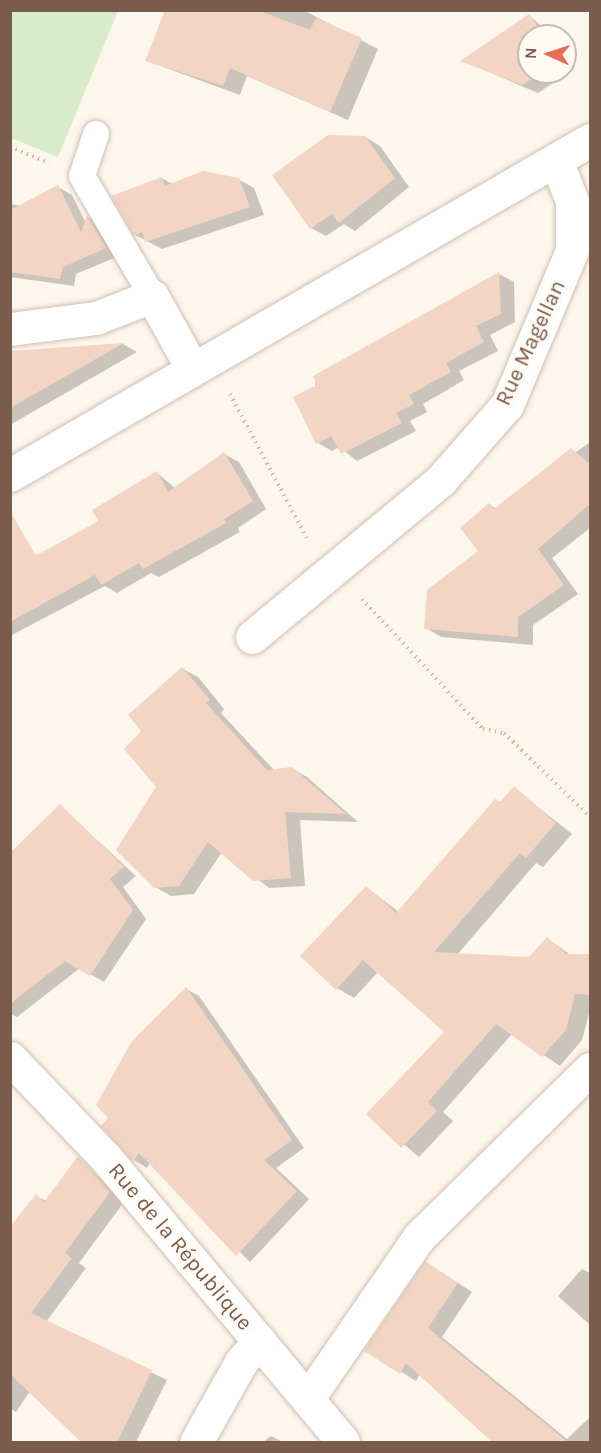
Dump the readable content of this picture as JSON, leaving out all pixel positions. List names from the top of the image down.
{
  "streets": {
    "street": ["Rue Magellan", "Rue de la République"]
  },
  "north": "left"
}
